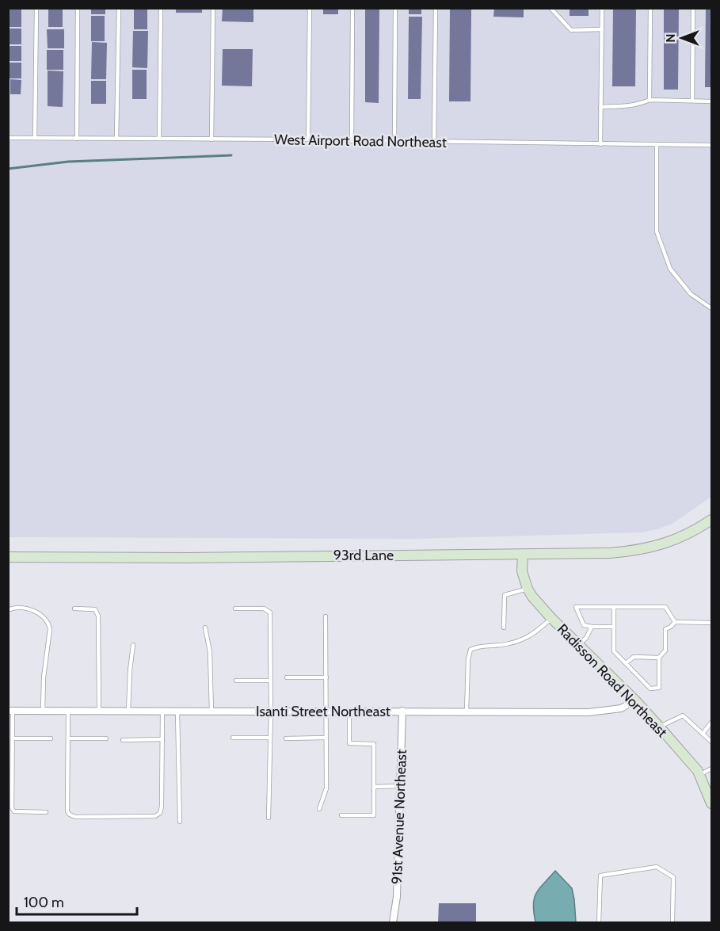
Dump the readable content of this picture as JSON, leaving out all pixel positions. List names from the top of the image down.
{
  "streets": {
    "street": [
      "93rd Lane",
      "Radisson Road Northeast",
      "Isanti Street Northeast",
      "91st Avenue Northeast"
    ],
    "lane": ["West Airport Road Northeast"]
  },
  "crossings": [
    ["93rd Lane", "Radisson Road Northeast"],
    ["Radisson Road Northeast", "Isanti Street Northeast"],
    ["Isanti Street Northeast", "91st Avenue Northeast"]
  ],
  "scale_bar": "100 m",
  "north": "left"
}
